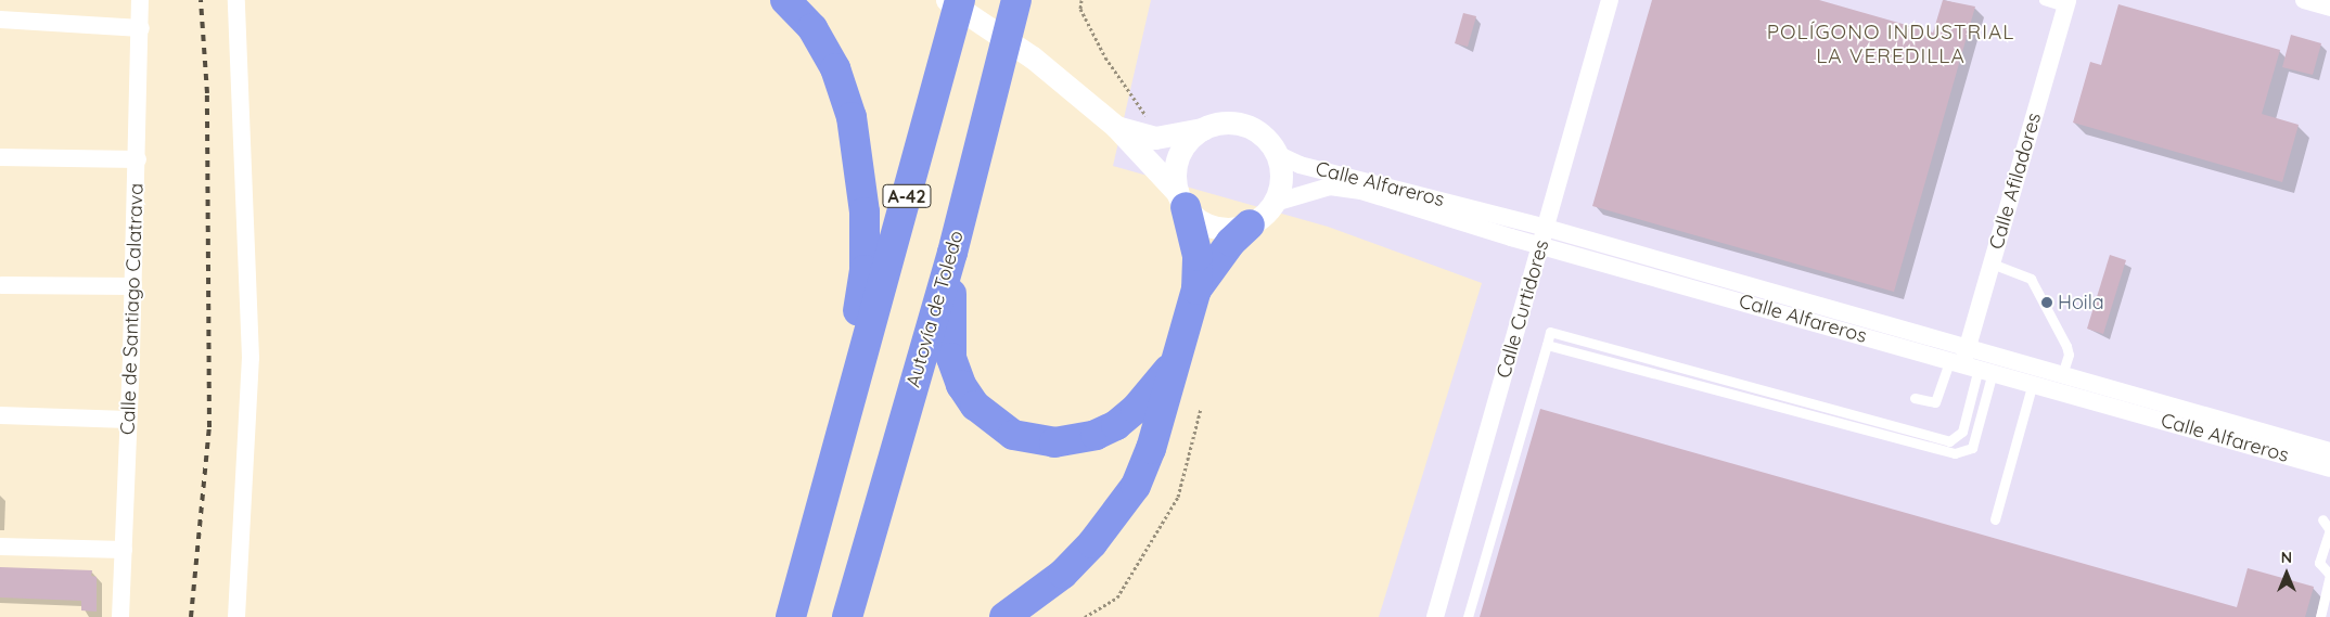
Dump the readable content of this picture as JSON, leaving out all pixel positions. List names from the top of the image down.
{
  "streets": {
    "highway": ["A-42", "Autovía de Toledo"],
    "street": [
      "Calle Afiladores",
      "Calle Alfareros",
      "Calle de Santiago Calatrava",
      "Calle Curtidores"
    ]
  },
  "crossings": [
    ["Calle Afiladores", "Calle Alfareros"],
    ["Calle Alfareros", "Calle Curtidores"]
  ],
  "districts": ["POLÍGONO INDUSTRIAL LA VEREDILLA"],
  "places": ["Hoila"],
  "north": "top"
}
